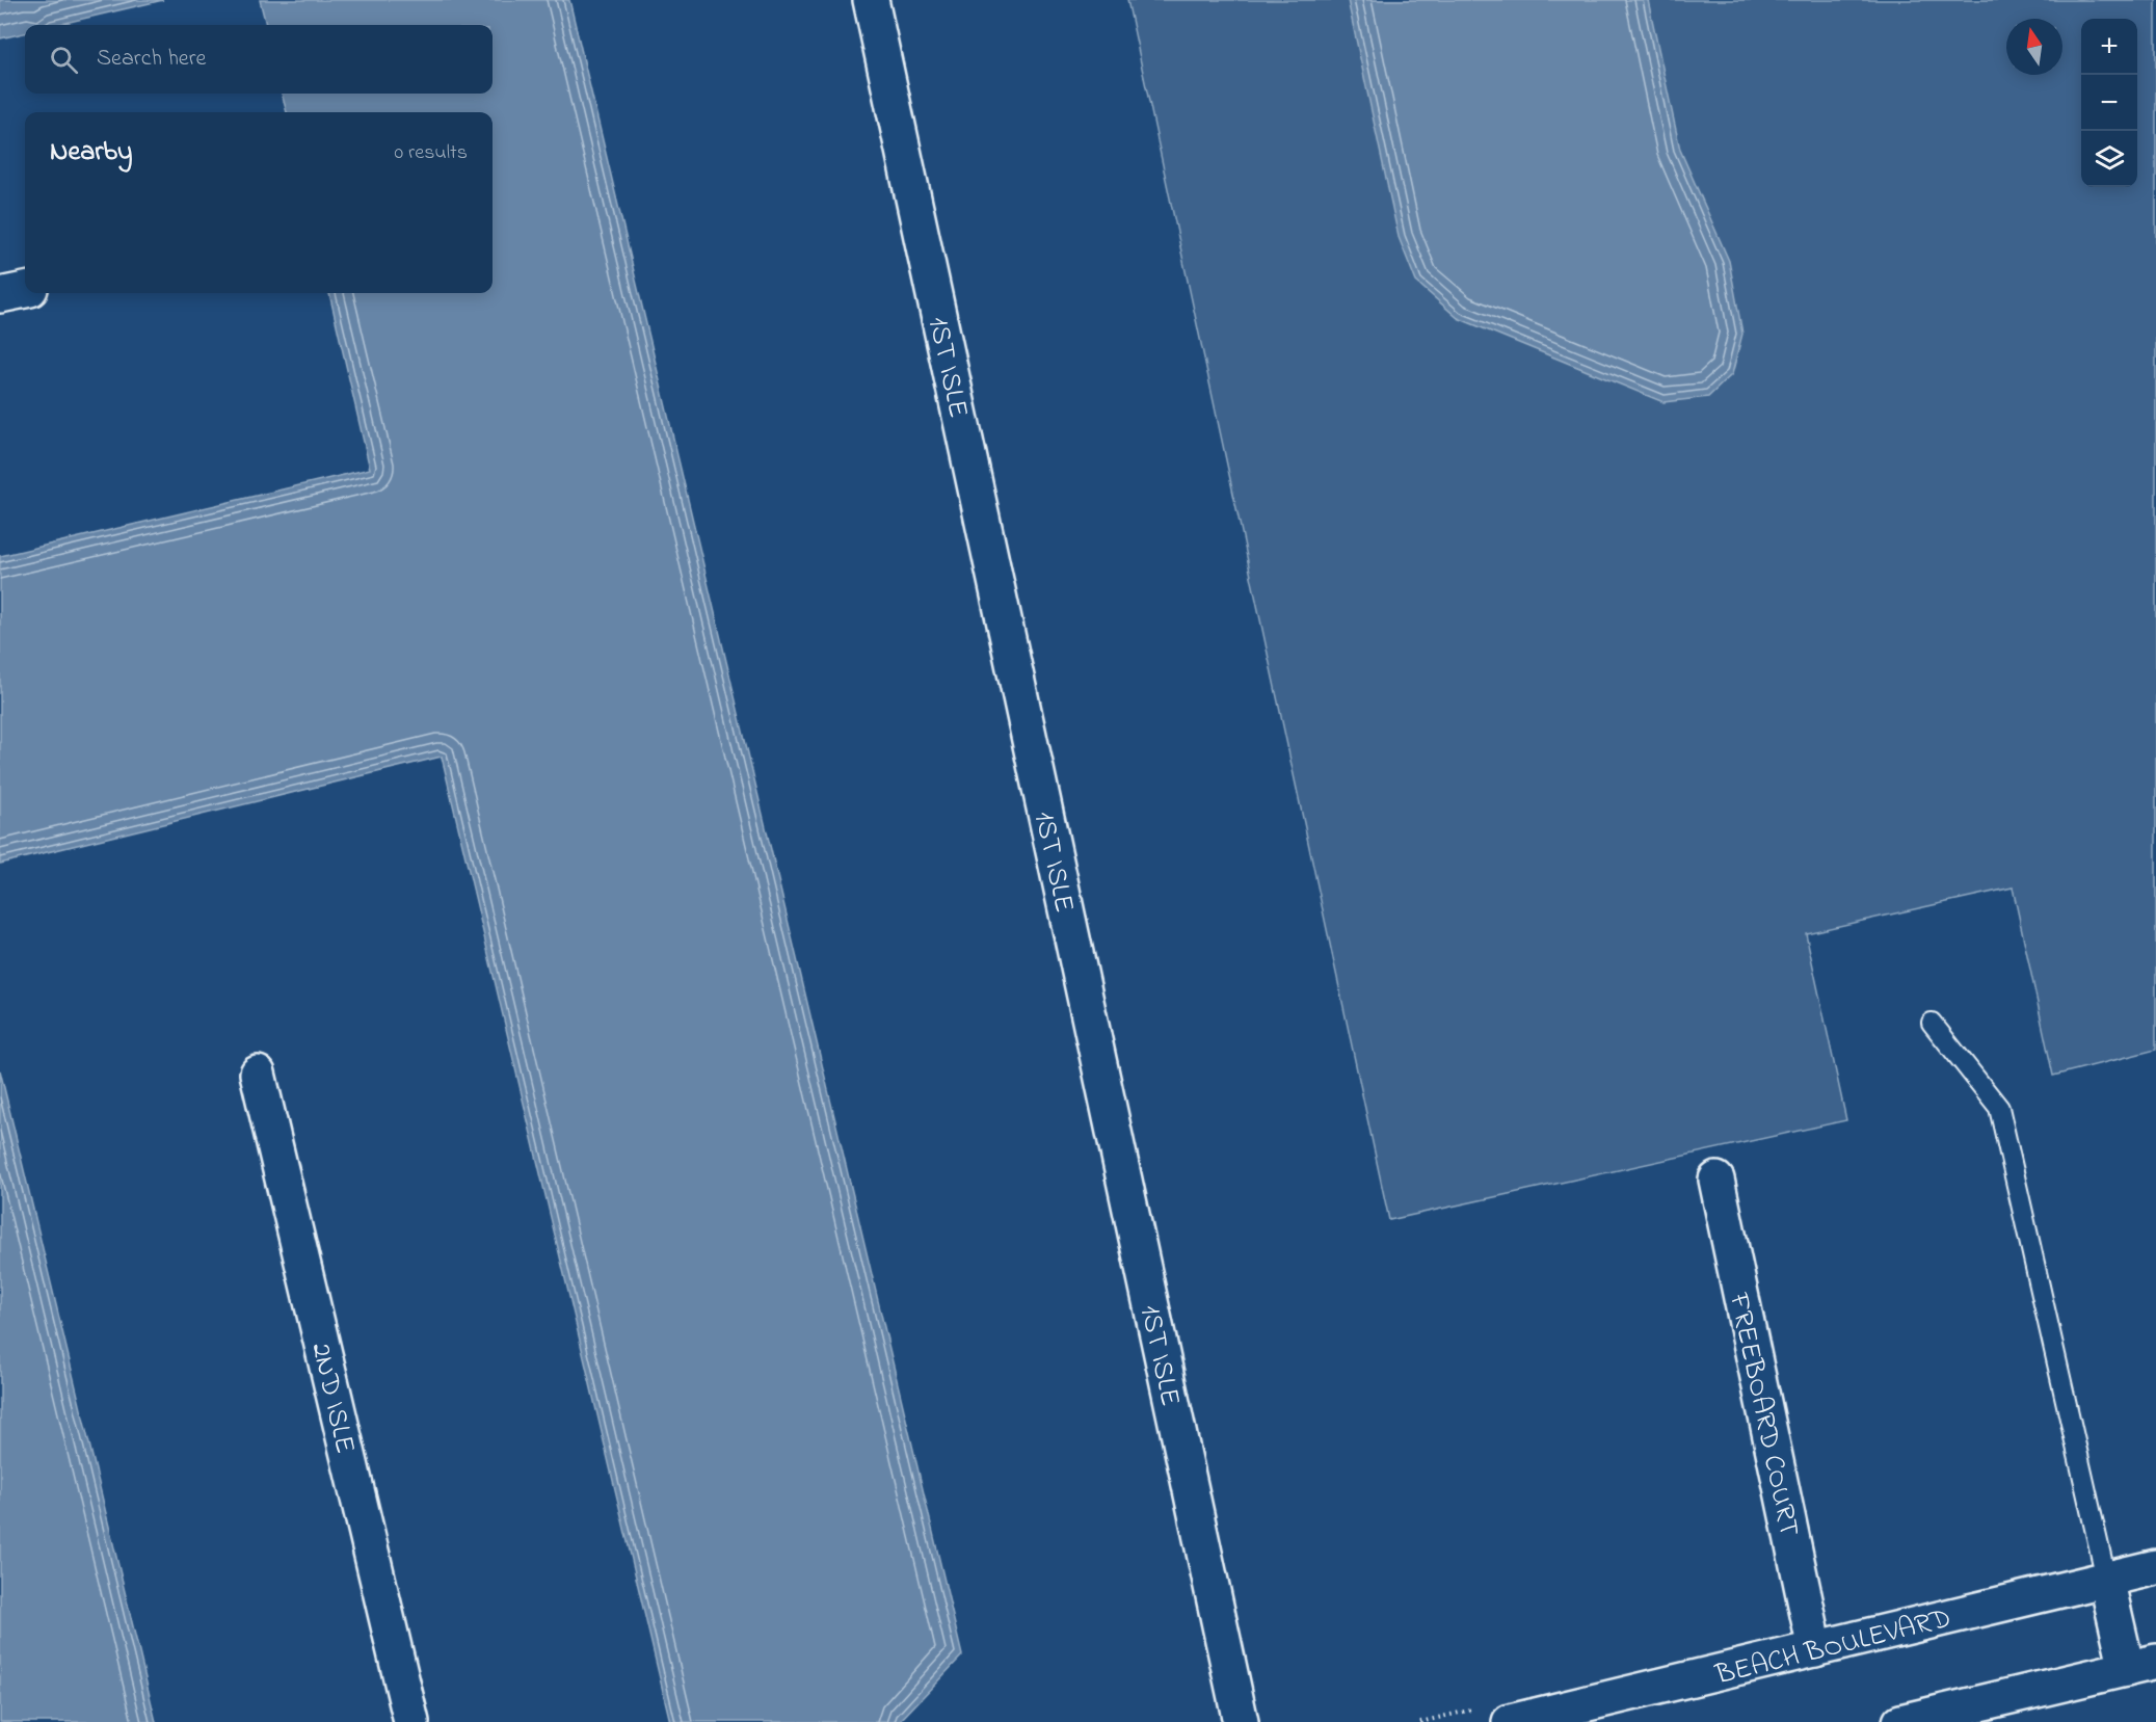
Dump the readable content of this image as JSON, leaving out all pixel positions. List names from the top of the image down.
{
  "streets": {
    "street": [
      "1ST ISLE",
      "2ND ISLE",
      "FREEBOARD COURT",
      "BEACH BOULEVARD"
    ]
  },
  "crossings": [
    ["FREEBOARD COURT", "BEACH BOULEVARD"]
  ],
  "north": "top",
  "page": {
    "map_buttons": ["+", "−"],
    "search": "Search here",
    "heading": ["Nearby", "0 results"]
  }
}
